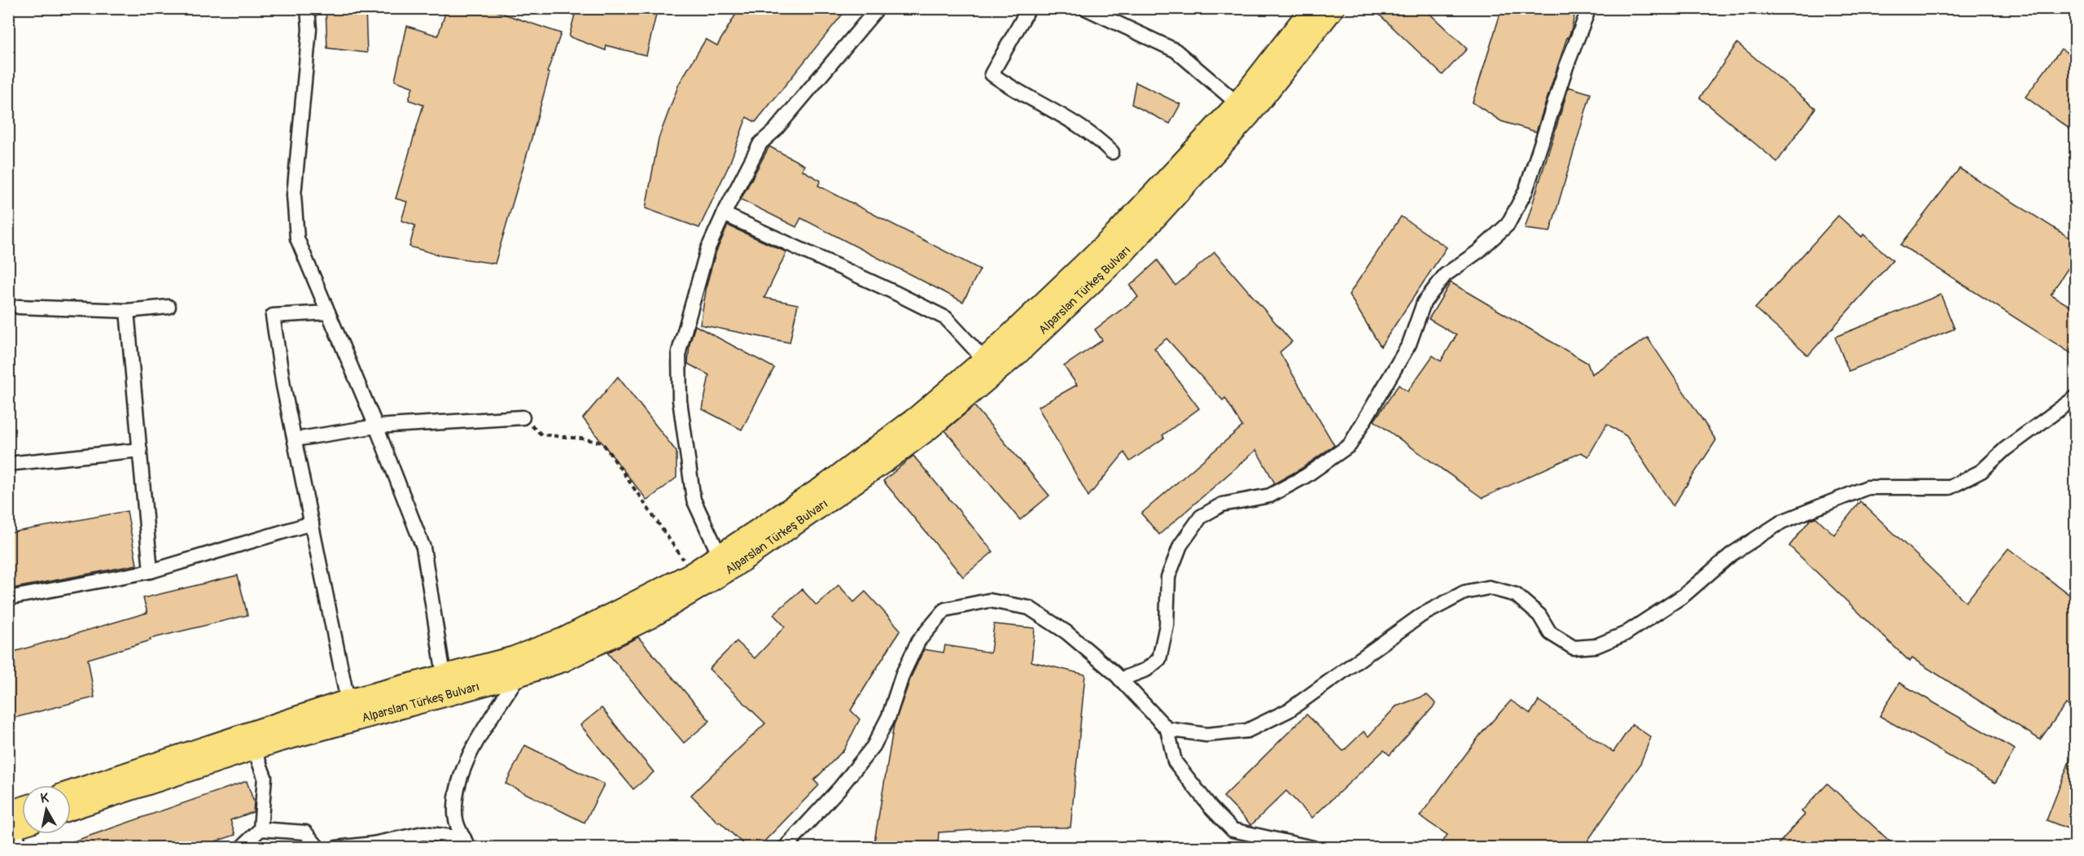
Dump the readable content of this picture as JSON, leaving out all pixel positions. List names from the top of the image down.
{
  "streets": {
    "main road": ["Alparslan Türkeş Bulvarı"]
  },
  "north": "top"
}
